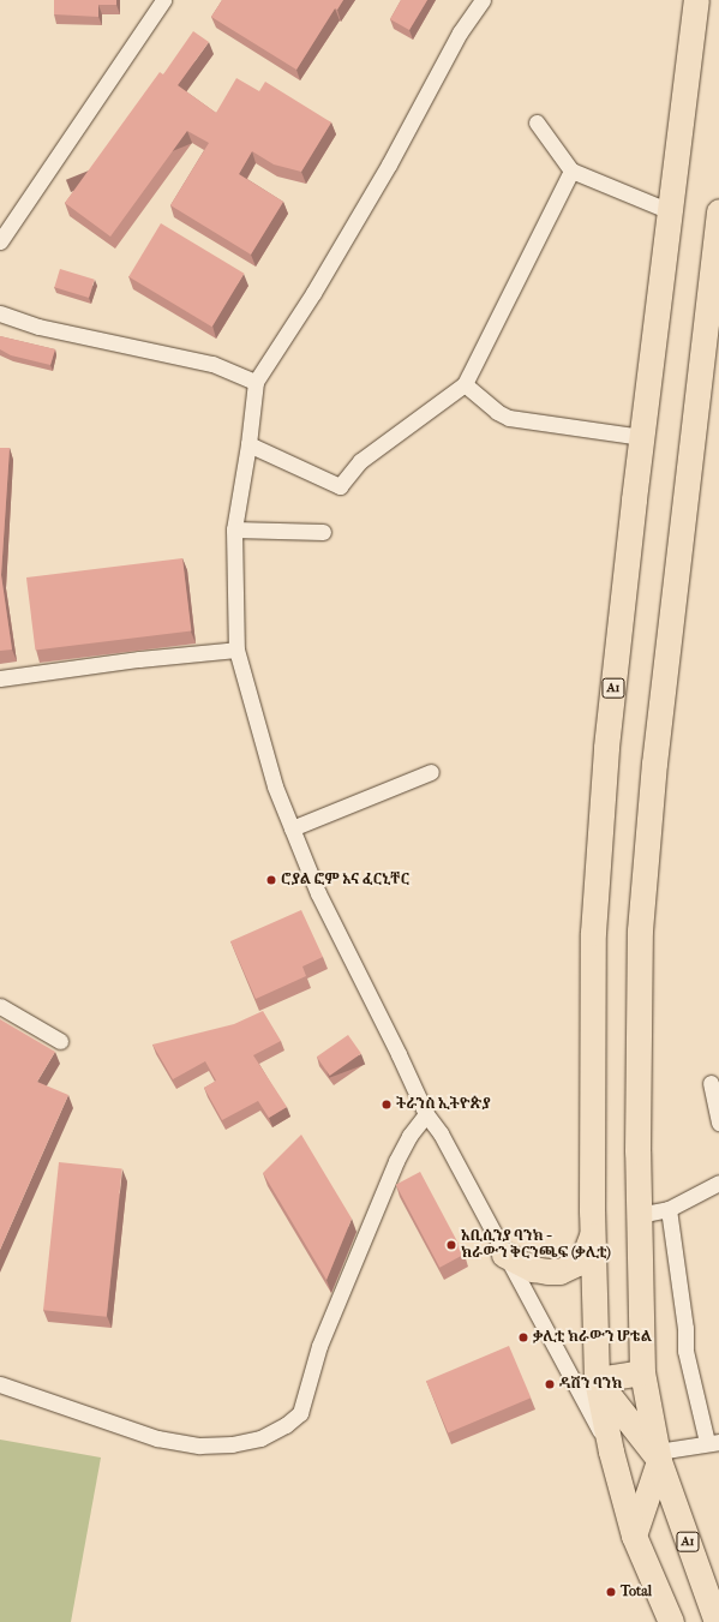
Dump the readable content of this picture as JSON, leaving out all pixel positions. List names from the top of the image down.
{
  "streets": {
    "main road": ["A1"]
  },
  "places": [
    "ሮያል ፎም እና ፈርኒቸር",
    "ትራንስ ኢትዮጵያ",
    "አቢሲንያ ባንክ - ክራውን ቅርንጫፍ (ቃሊቲ)",
    "ቃሊቲ ክራውን ሆቴል",
    "ዳሽን ባንክ",
    "Total"
  ]
}
